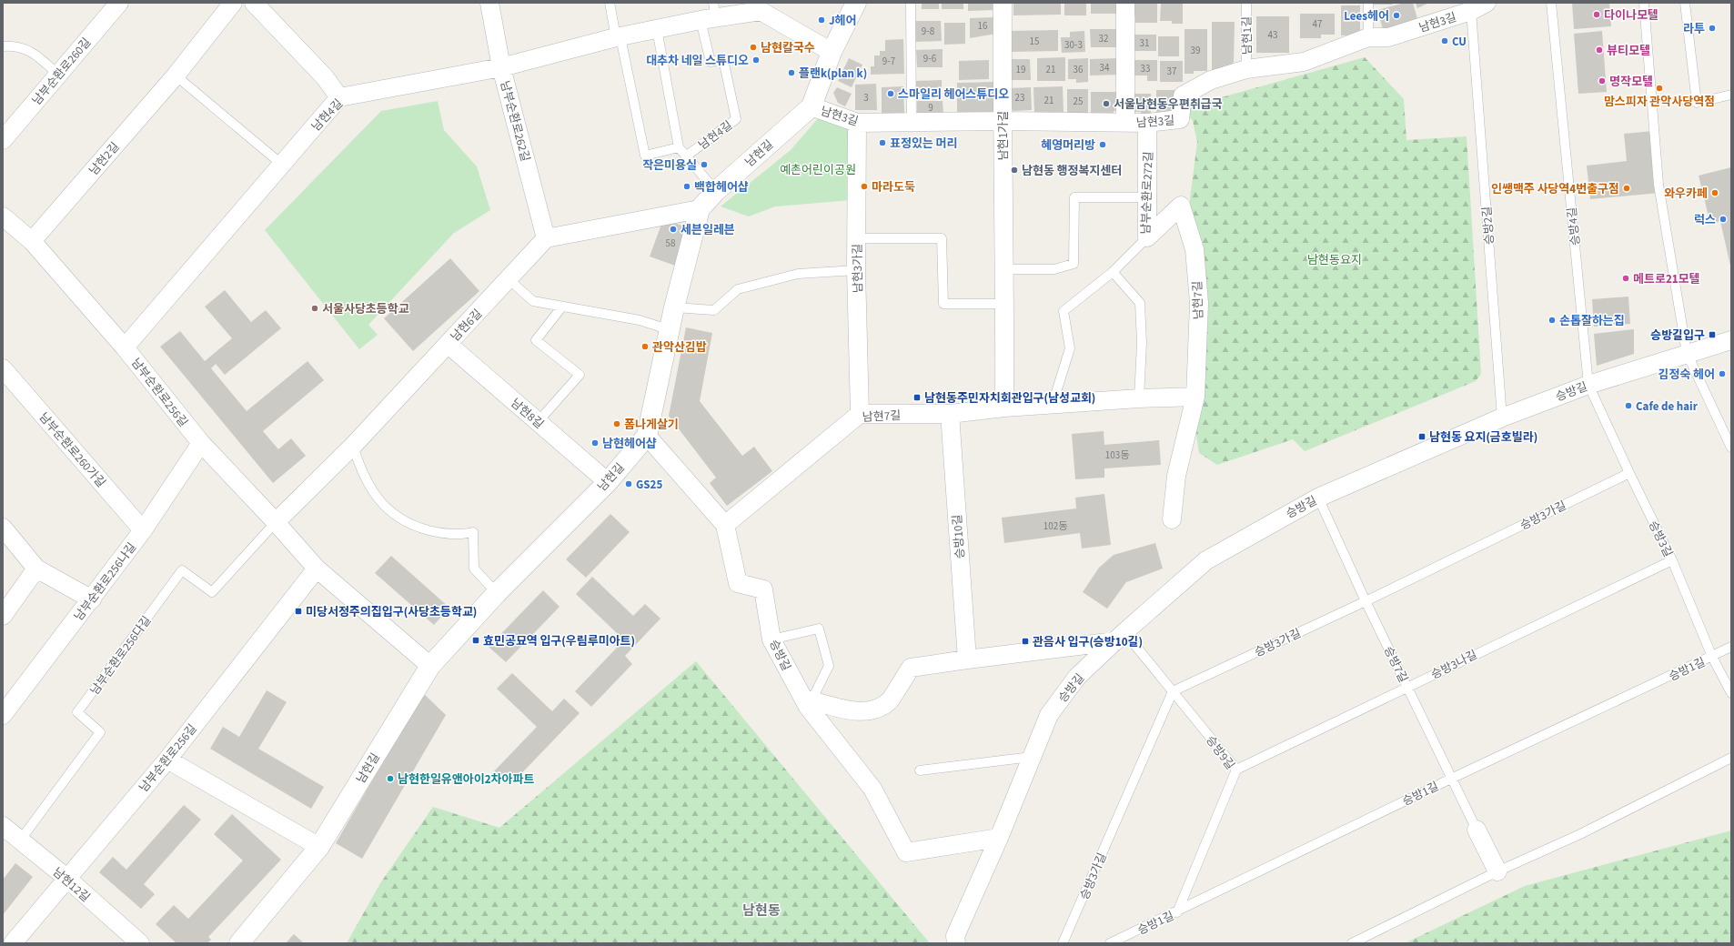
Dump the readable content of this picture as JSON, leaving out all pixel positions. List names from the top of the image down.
{
  "streets": {
    "street": [
      "남현3길",
      "남부순환로260길",
      "남현4길",
      "남부순환로262길",
      "남현1가길",
      "남현길",
      "남현2길",
      "남부순환로272길",
      "남현3가길",
      "남현7길",
      "남현6길",
      "승방길",
      "남부순환로256길",
      "남현8길",
      "남부순환로260가길",
      "승방10길",
      "남부순환로256나길",
      "남현12길"
    ],
    "lane": [
      "남현1길",
      "승방2길",
      "승방4길",
      "승방3가길",
      "승방3길",
      "남부순환로256다길",
      "승방7길",
      "승방3나길",
      "승방1길",
      "승방9길"
    ]
  },
  "crossings": [
    ["남현3길", "남현1길"],
    ["남현3길", "남현1가길"],
    ["남현3길", "남현길"],
    ["남현3길", "남부순환로272길"],
    ["남현3길", "승방2길"],
    ["남현3길", "남현3가길"],
    ["남현4길", "남부순환로262길"],
    ["남현4길", "남현길"],
    ["남현4길", "남부순환로256길"],
    ["남부순환로262길", "남현6길"],
    ["남현1가길", "남현7길"],
    ["남현길", "남부순환로256길"],
    ["남현길", "남현8길"],
    ["남현2길", "남부순환로256길"],
    ["남부순환로272길", "남현7길"],
    ["승방2길", "승방길"],
    ["승방4길", "승방길"],
    ["승방4길", "승방3길"],
    ["남현3가길", "남현7길"],
    ["남현7길", "승방길"],
    ["남현7길", "승방10길"],
    ["남현6길", "남부순환로256길"],
    ["남현6길", "남현8길"],
    ["남현6길", "남부순환로256다길"],
    ["승방길", "승방3길"],
    ["승방길", "승방7길"],
    ["승방길", "승방9길"],
    ["남부순환로256길", "남부순환로256나길"],
    ["남부순환로256길", "남부순환로256다길"],
    ["남부순환로256길", "남현12길"],
    ["남부순환로260가길", "남부순환로256나길"],
    ["승방3가길", "승방3길"],
    ["승방3가길", "승방7길"],
    ["승방3가길", "승방9길"],
    ["승방3길", "승방3나길"],
    ["승방3길", "승방1길"],
    ["남부순환로256다길", "남현12길"],
    ["승방7길", "승방3나길"],
    ["승방7길", "승방1길"],
    ["승방3나길", "승방9길"],
    ["승방1길", "승방9길"]
  ],
  "districts": ["남현동"],
  "parks": ["예촌어린이공원", "남현동요지"],
  "places": {
    "other": [
      "다이나모텔",
      "Lees헤어",
      "J헤어",
      "라투",
      "CU",
      "남현칼국수",
      "뷰티모텔",
      "대추차 네일 스튜디오",
      "플랜k(plan k)",
      "명작모텔",
      "맘스피자 관악사당역점",
      "스마일리 헤어스튜디오",
      "서울남현동우편취급국",
      "표정있는 머리",
      "혜영머리방",
      "작은미용실",
      "남현동 행정복지센터",
      "백합헤어샵",
      "마라도둑",
      "인쌩맥주 사당역4번출구점",
      "와우카페",
      "럭스",
      "세븐일레븐",
      "메트로21모텔",
      "서울사당초등학교",
      "손톱잘하는집",
      "관악산김밥",
      "김정숙 헤어",
      "Cafe de hair",
      "폼나게살기",
      "남현헤어샵",
      "GS25",
      "남현한일유앤아이2차아파트"
    ],
    "transit": [
      "승방길입구",
      "남현동주민자치회관입구(남성교회)",
      "남현동 요지(금호빌라)",
      "미당서정주의집입구(사당초등학교)",
      "효민공묘역 입구(우림루미아트)",
      "관음사 입구(승방10길)"
    ]
  },
  "house_numbers": [
    "47",
    "16",
    "9-8",
    "43",
    "32",
    "15",
    "31",
    "30-3",
    "39",
    "9-6",
    "9-7",
    "34",
    "33",
    "19",
    "21",
    "36",
    "37",
    "3",
    "23",
    "21",
    "25",
    "9",
    "58",
    "103동",
    "102동"
  ]
}
